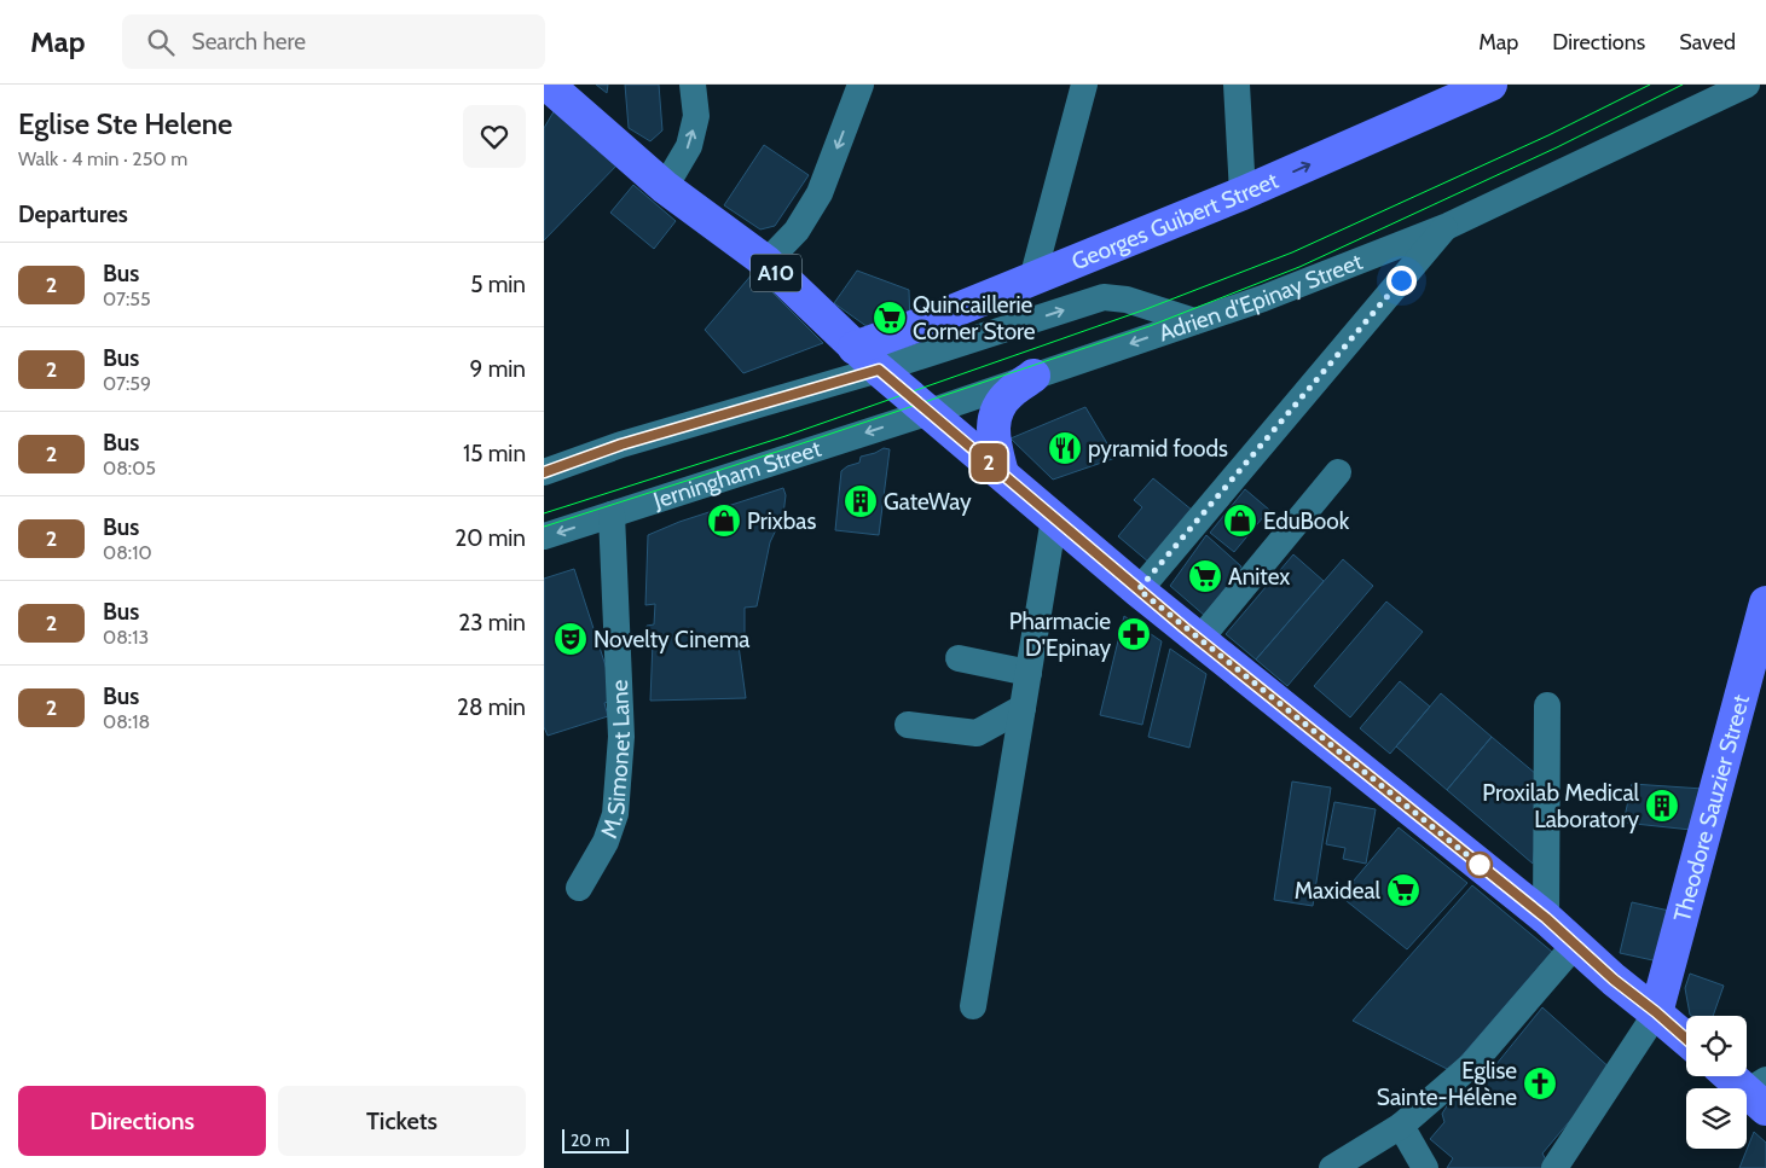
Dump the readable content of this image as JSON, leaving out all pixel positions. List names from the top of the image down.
{
  "streets": {
    "main road": ["Georges Guibert Street", "A10", "Theodore Sauzier Street"],
    "street": ["Adrien d'Epinay Street", "Jerningham Street", "M.Simonet Lane"]
  },
  "crossings": [
    ["Georges Guibert Street", "A10"],
    ["A10", "Adrien d'Epinay Street"],
    ["A10", "Jerningham Street"],
    ["A10", "Theodore Sauzier Street"],
    ["Adrien d'Epinay Street", "Jerningham Street"],
    ["Jerningham Street", "M.Simonet Lane"]
  ],
  "one_way": ["Georges Guibert Street"],
  "places": {
    "supermarket": ["Quincaillerie Corner Store", "Anitex", "Maxideal"],
    "restaurant": ["pyramid foods"],
    "building": ["GateWay", "Proxilab Medical Laboratory"],
    "shop": ["Prixbas", "EduBook"],
    "pharmacy": ["Pharmacie D'Epinay"],
    "theatre": ["Novelty Cinema"],
    "church": ["Eglise Sainte-Hélène"]
  },
  "lines": ["bus line 2"],
  "scale_bar": "20 m",
  "page": {
    "header": "Map",
    "search": "Search here",
    "nav": ["Map", "Directions", "Saved"],
    "heading": [
      ["Eglise Ste Helene", "Walk · 4 min · 250 m"],
      "Departures"
    ],
    "on_map": "2",
    "list": [
      {
        "mark": "2",
        "name": "Bus",
        "note": "07:55",
        "value": "5 min"
      },
      {
        "mark": "2",
        "name": "Bus",
        "note": "07:59",
        "value": "9 min"
      },
      {
        "mark": "2",
        "name": "Bus",
        "note": "08:05",
        "value": "15 min"
      },
      {
        "mark": "2",
        "name": "Bus",
        "note": "08:10",
        "value": "20 min"
      },
      {
        "mark": "2",
        "name": "Bus",
        "note": "08:13",
        "value": "23 min"
      },
      {
        "mark": "2",
        "name": "Bus",
        "note": "08:18",
        "value": "28 min"
      }
    ],
    "buttons": ["Directions", "Tickets"],
    "scale": "20 m"
  }
}
